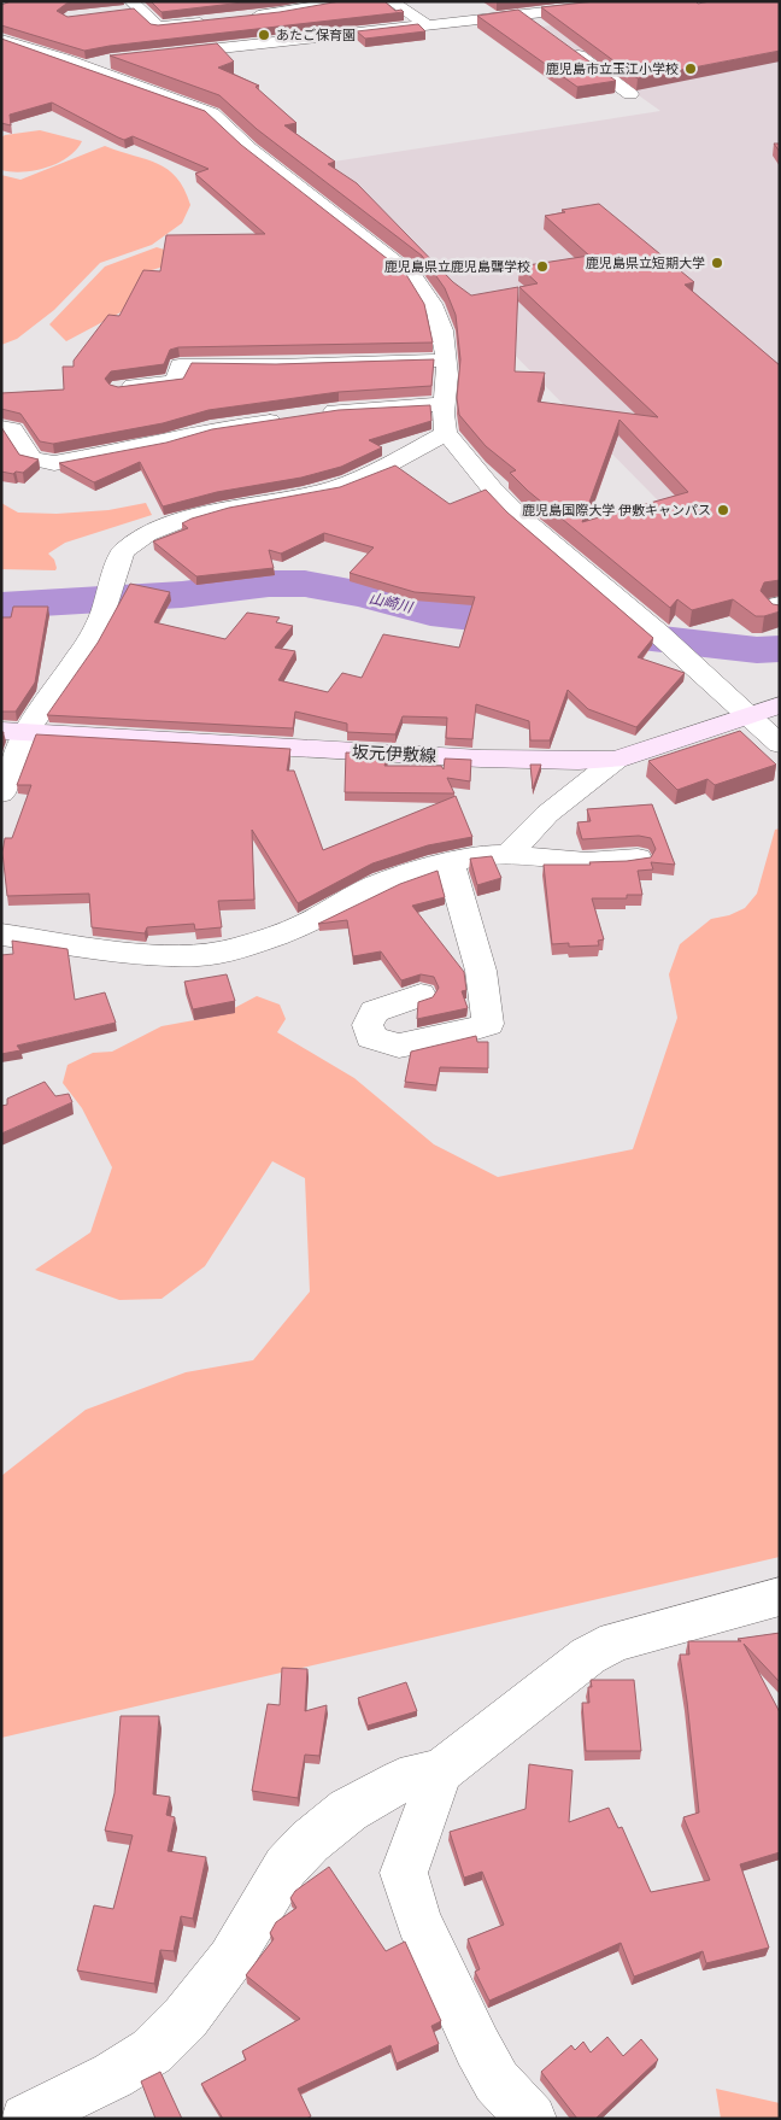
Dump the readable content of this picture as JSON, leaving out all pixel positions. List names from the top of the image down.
{
  "streets": {
    "main road": ["坂元伊敷線"]
  },
  "water": ["山崎川"],
  "places": [
    "あたご保育園",
    "鹿児島市立玉江小学校",
    "鹿児島県立短期大学",
    "鹿児島県立鹿児島聾学校",
    "鹿児島国際大学 伊敷キャンパス"
  ]
}
